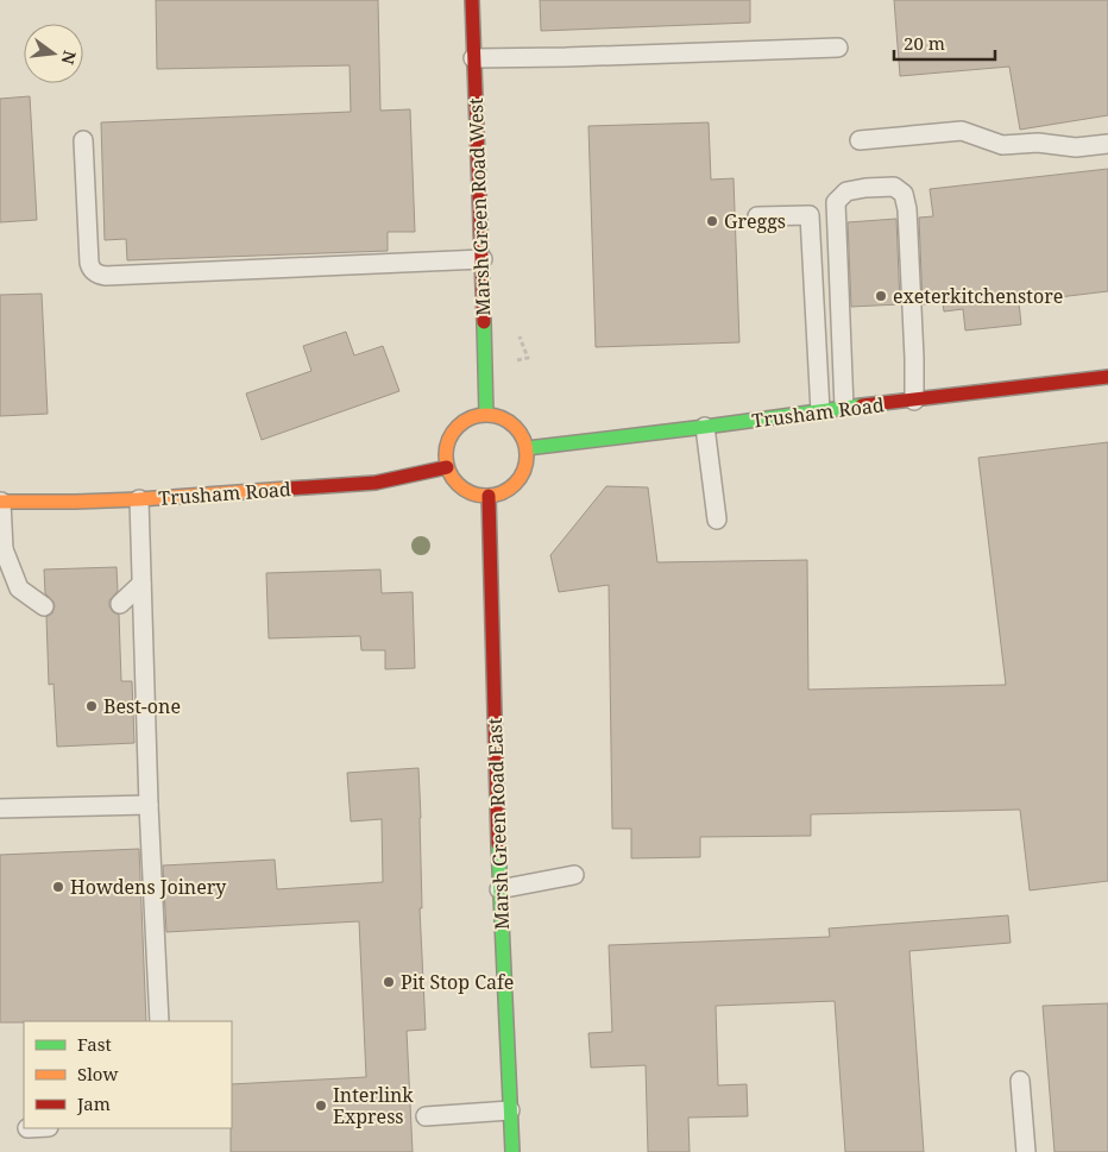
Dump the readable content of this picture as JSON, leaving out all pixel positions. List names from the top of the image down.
{
  "streets": {
    "street": ["Marsh Green Road West", "Trusham Road", "Marsh Green Road East"]
  },
  "crossings": [
    ["Marsh Green Road West", "Trusham Road"],
    ["Marsh Green Road West", "Marsh Green Road East"],
    ["Trusham Road", "Marsh Green Road East"]
  ],
  "places": [
    "Greggs",
    "exeterkitchenstore",
    "Best-one",
    "Howdens Joinery",
    "Pit Stop Cafe",
    "Interlink Express"
  ],
  "legend": ["Fast", "Slow", "Jam"],
  "scale_bar": "20 m",
  "north": "right"
}
